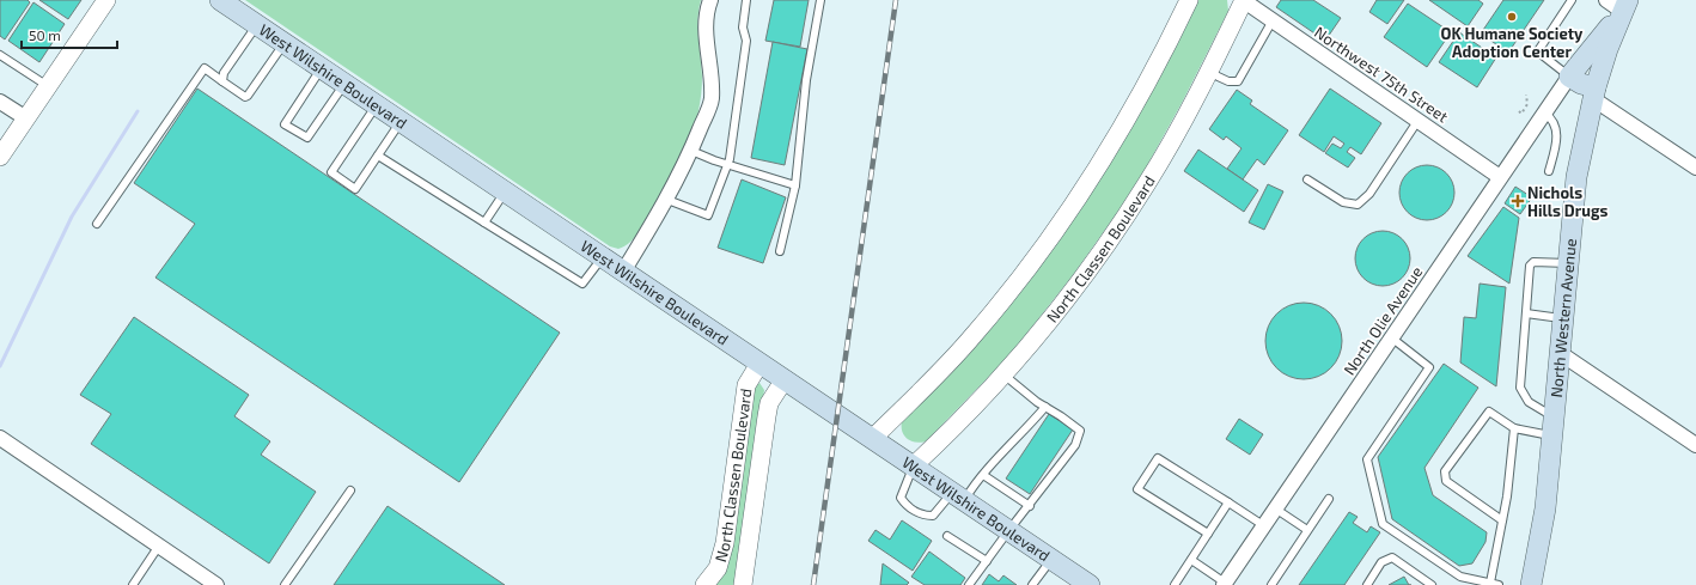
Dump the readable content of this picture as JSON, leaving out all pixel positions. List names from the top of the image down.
{
  "streets": {
    "main road": ["West Wilshire Boulevard", "North Western Avenue"],
    "street": ["Northwest 75th Street", "North Classen Boulevard", "North Olie Avenue"]
  },
  "crossings": [
    ["Northwest 75th Street", "North Classen Boulevard"],
    ["Northwest 75th Street", "North Olie Avenue"],
    ["West Wilshire Boulevard", "North Classen Boulevard"]
  ],
  "places": {
    "other": ["OK Humane Society Adoption Center"],
    "health": ["Nichols Hills Drugs"]
  },
  "scale_bar": "50 m"
}
